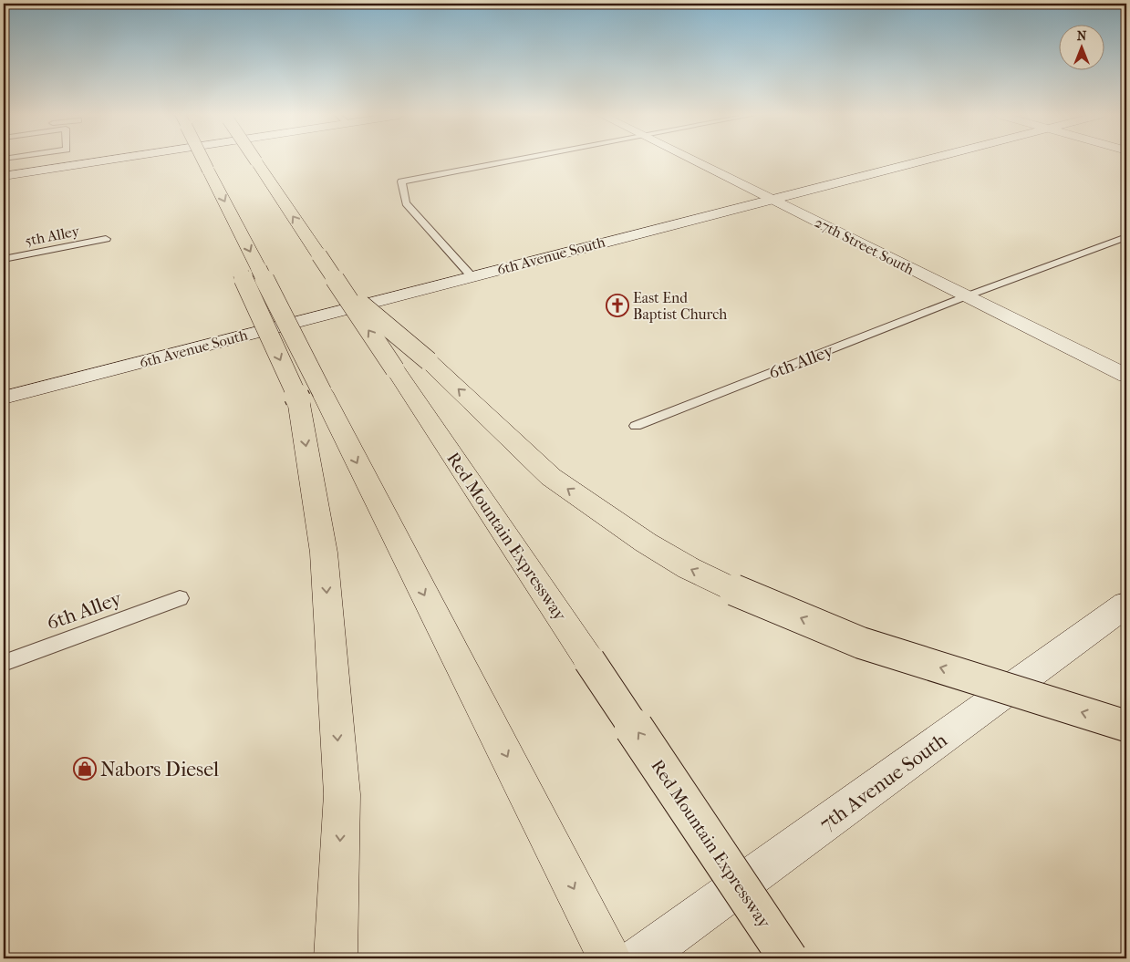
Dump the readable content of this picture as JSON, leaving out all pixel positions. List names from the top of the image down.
{
  "streets": {
    "highway": ["Red Mountain Expressway"],
    "street": ["27th Street South", "6th Avenue South", "7th Avenue South"],
    "lane": ["5th Alley", "6th Alley"]
  },
  "crossings": [
    ["27th Street South", "6th Avenue South"],
    ["27th Street South", "6th Alley"]
  ],
  "places": {
    "church": ["East End Baptist Church"],
    "shop": ["Nabors Diesel"]
  },
  "north": "top"
}
